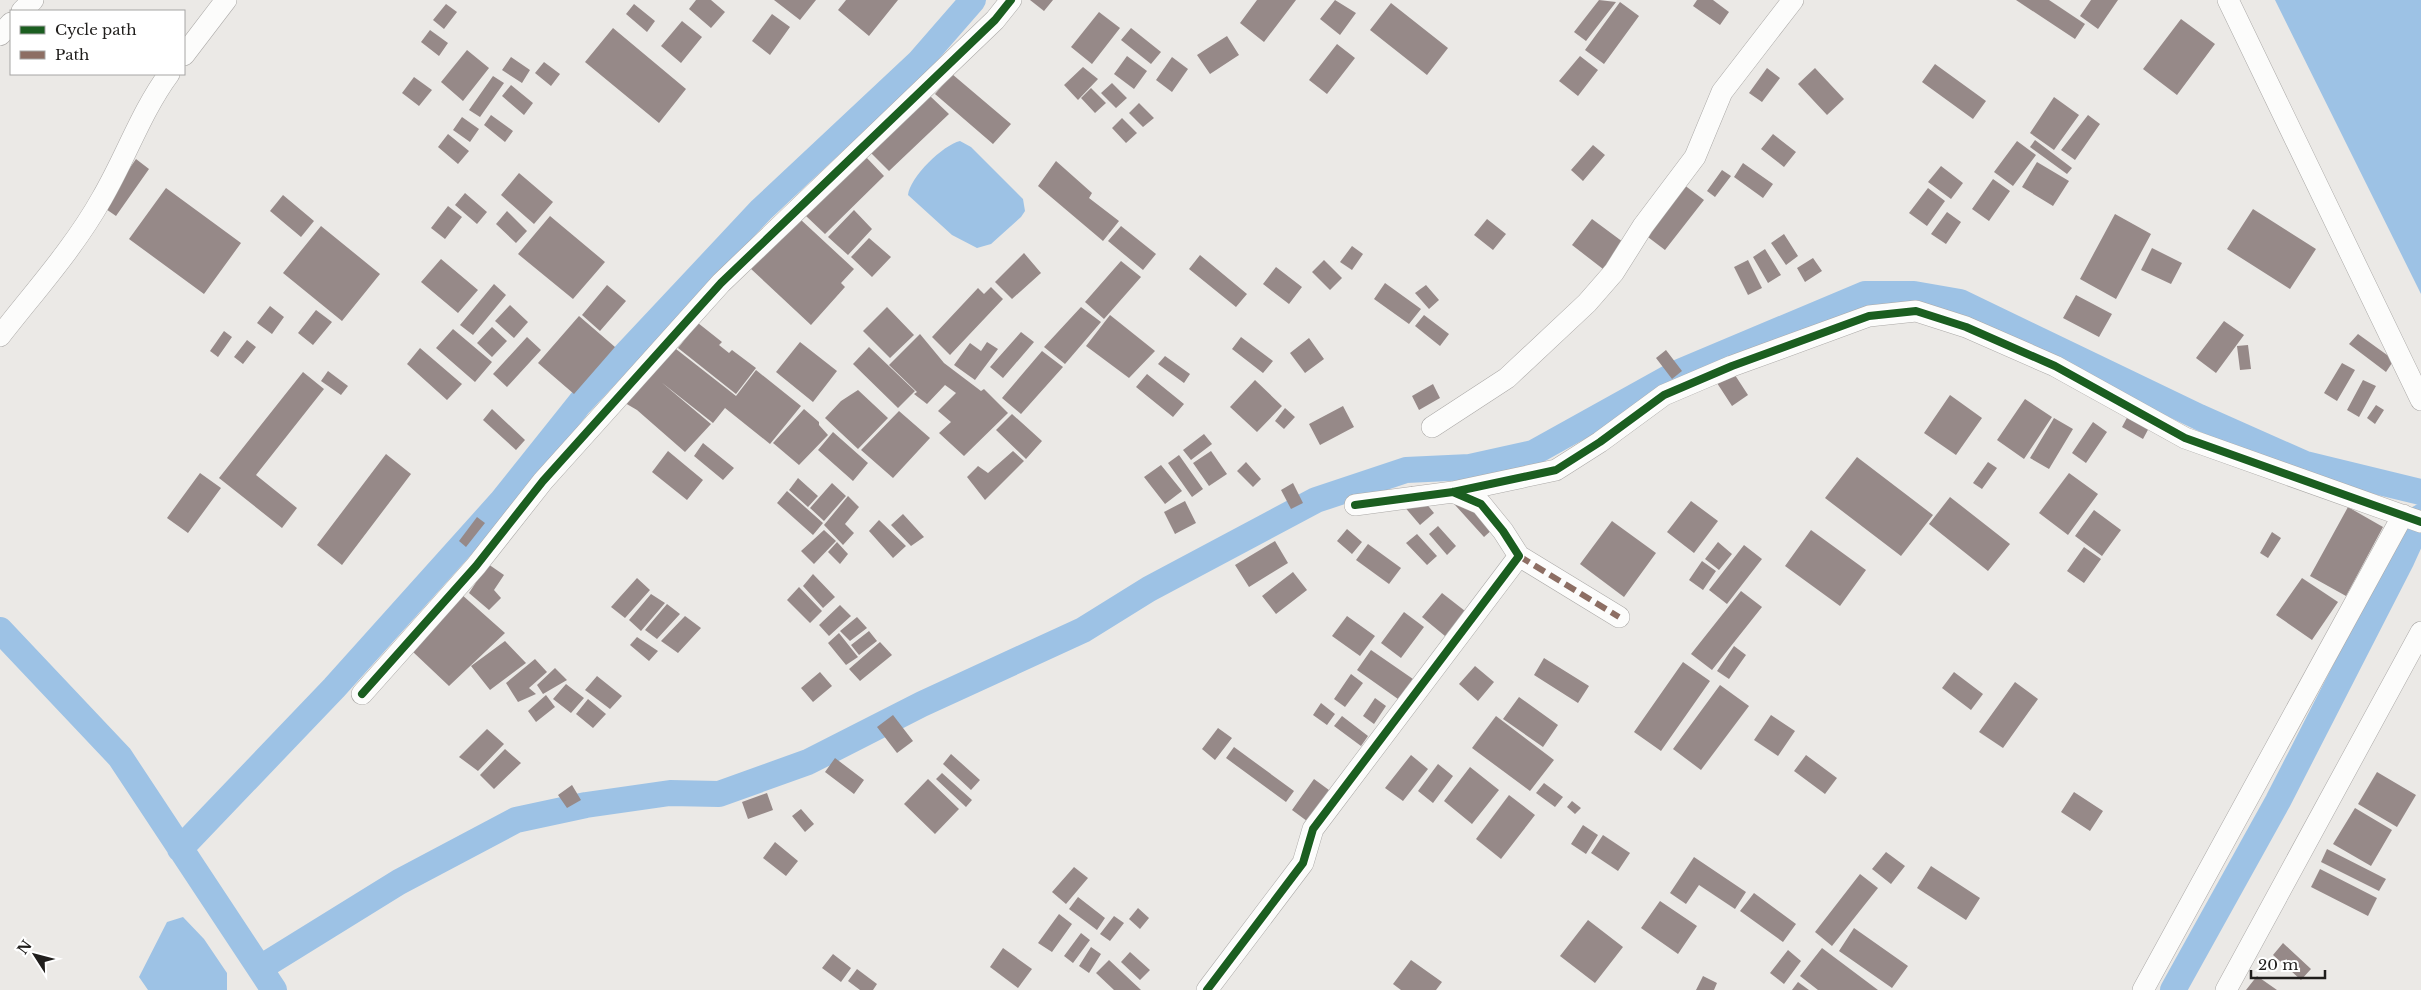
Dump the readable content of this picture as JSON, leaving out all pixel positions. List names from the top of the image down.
{
  "legend": ["Cycle path", "Path"],
  "scale_bar": "20 m",
  "north": "top left"
}
